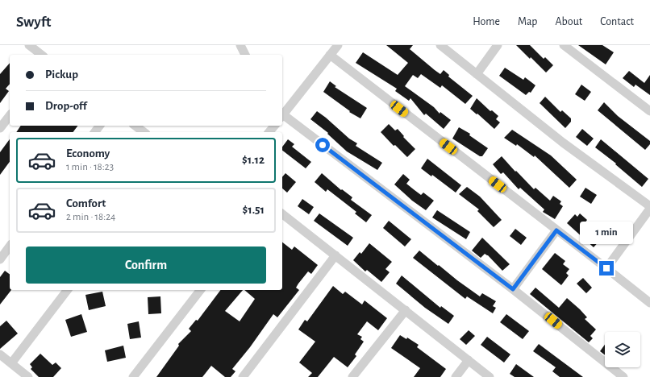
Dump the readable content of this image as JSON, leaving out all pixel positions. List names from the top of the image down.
{
  "page": {
    "header": "Swyft",
    "nav": [
      "Home",
      "Map",
      "About",
      "Contact"
    ],
    "banner": ["Pickup", "Drop-off"],
    "list": [
      {
        "name": "Economy",
        "note": "1 min · 18:23",
        "value": "$1.12"
      },
      {
        "name": "Comfort",
        "note": "2 min · 18:24",
        "value": "$1.51"
      }
    ],
    "bubble": "1 min",
    "buttons": "Confirm"
  }
}
